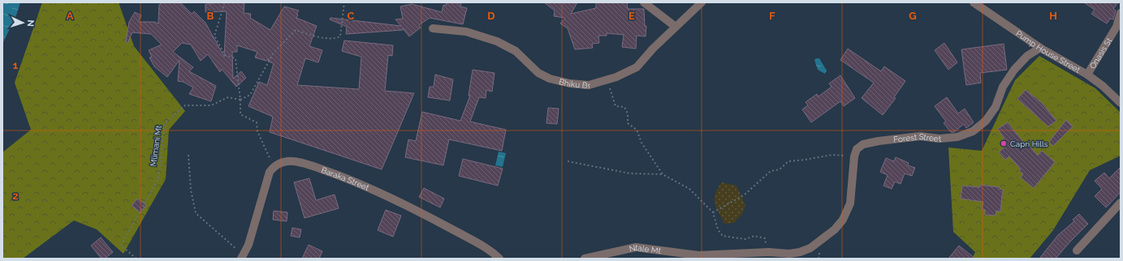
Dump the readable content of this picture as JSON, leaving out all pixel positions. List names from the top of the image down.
{
  "streets": {
    "street": [
      "Pump House Street",
      "Onasis St",
      "Bhiku Br",
      "Forest Street",
      "Baraka Street",
      "Ntale Mt"
    ],
    "path": ["Mlimani Mt"]
  },
  "crossings": [
    ["Pump House Street", "Onasis St"],
    ["Pump House Street", "Forest Street"],
    ["Forest Street", "Ntale Mt"]
  ],
  "places": ["Capri Hills"],
  "north": "right",
  "grid": {
    "columns": [
      "A",
      "B",
      "C",
      "D",
      "E",
      "F",
      "G",
      "H"
    ],
    "rows": ["1", "2"]
  }
}
